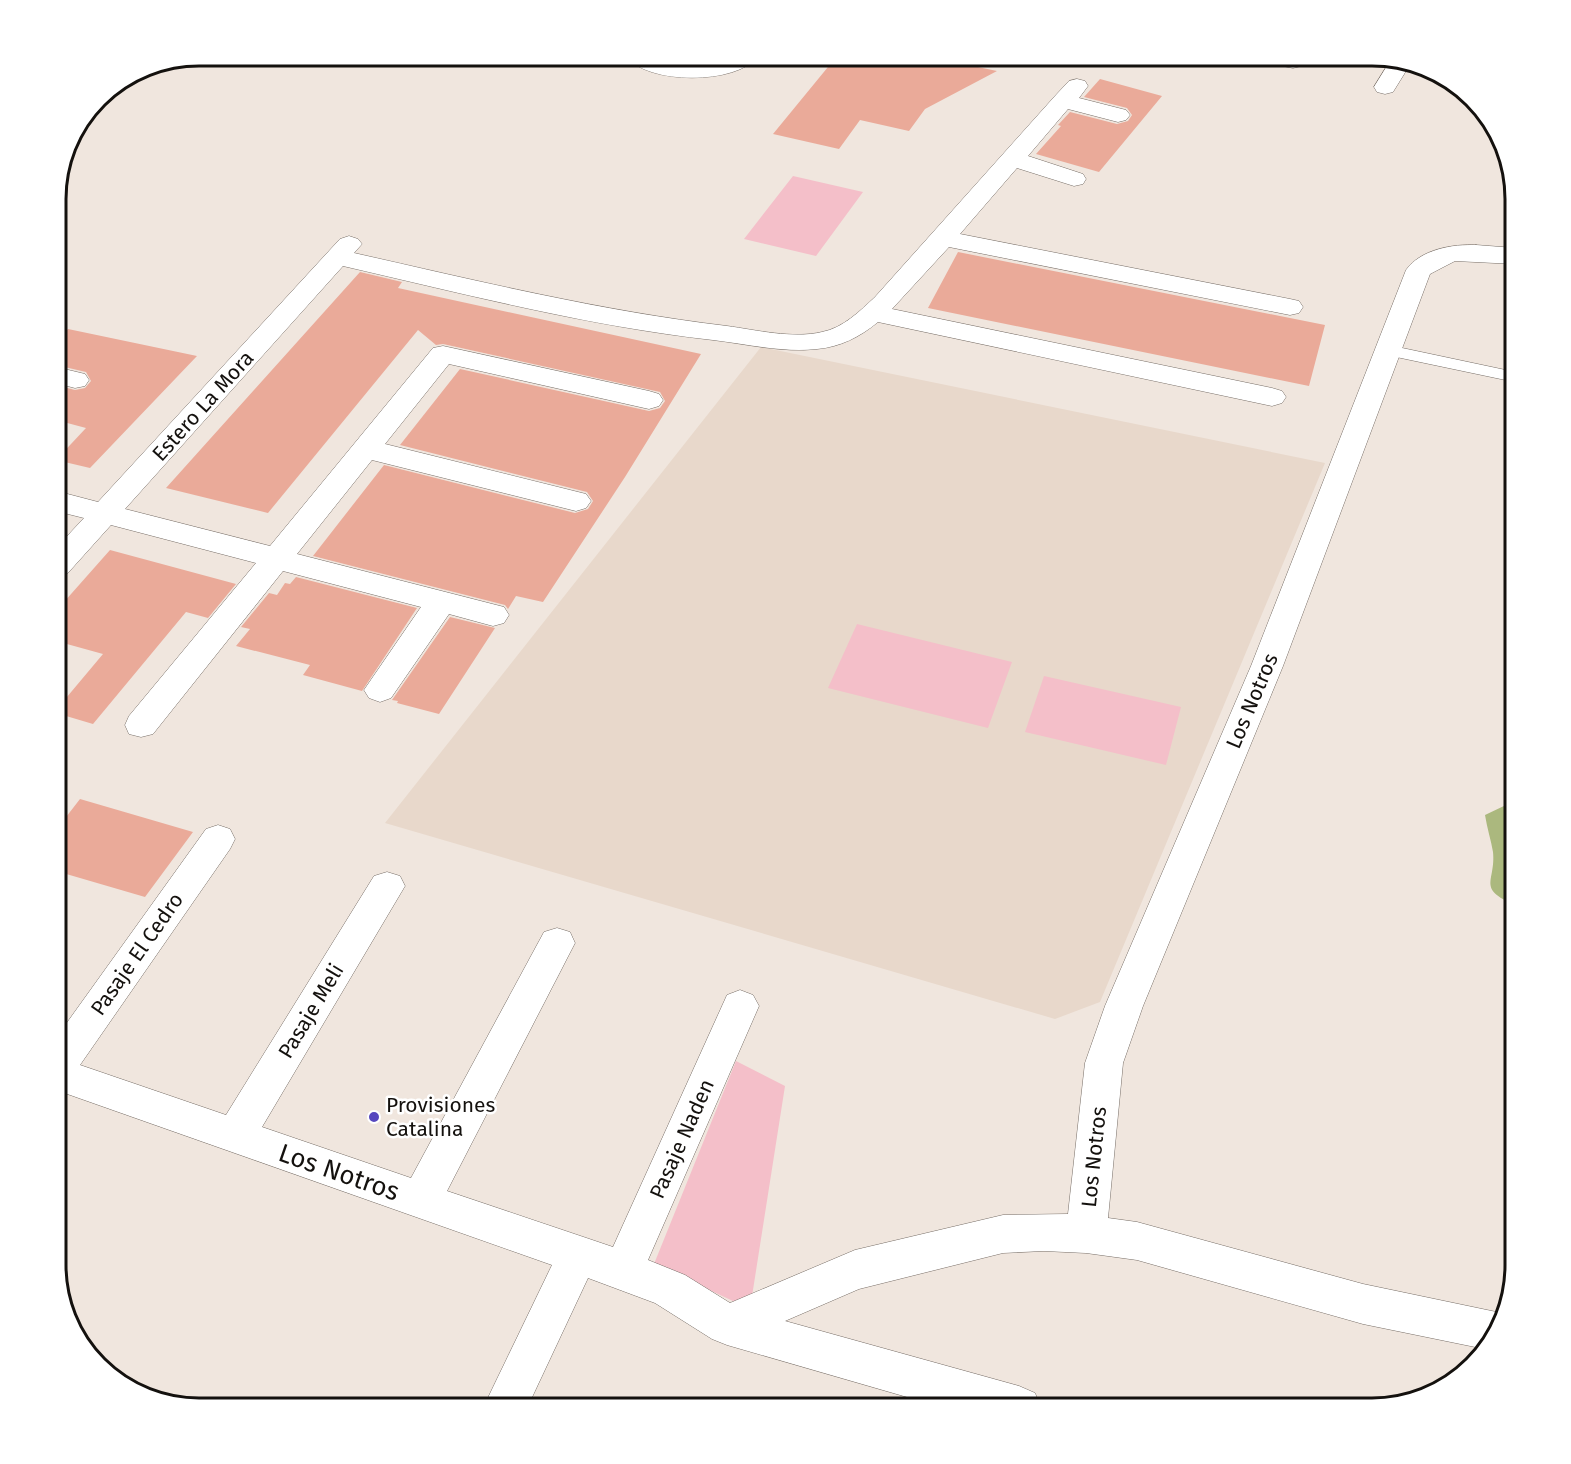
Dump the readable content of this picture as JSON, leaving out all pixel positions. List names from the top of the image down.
{
  "streets": {
    "street": [
      "Estero La Mora",
      "Los Notros",
      "Pasaje El Cedro",
      "Pasaje Meli",
      "Pasaje Naden"
    ]
  },
  "crossings": [
    ["Los Notros", "Pasaje Meli"],
    ["Los Notros", "Pasaje Naden"]
  ],
  "places": ["Provisiones Catalina"]
}
